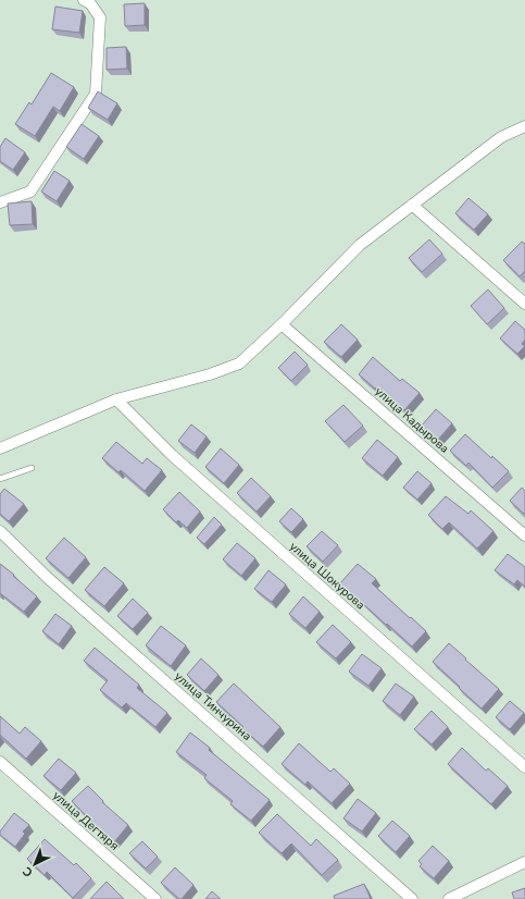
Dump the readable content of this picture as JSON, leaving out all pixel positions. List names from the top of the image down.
{
  "streets": {
    "street": [
      "улица Кадырова",
      "улица Шокурова",
      "улица Тинчурина",
      "улица Дегтяря"
    ]
  },
  "north": "bottom left"
}
